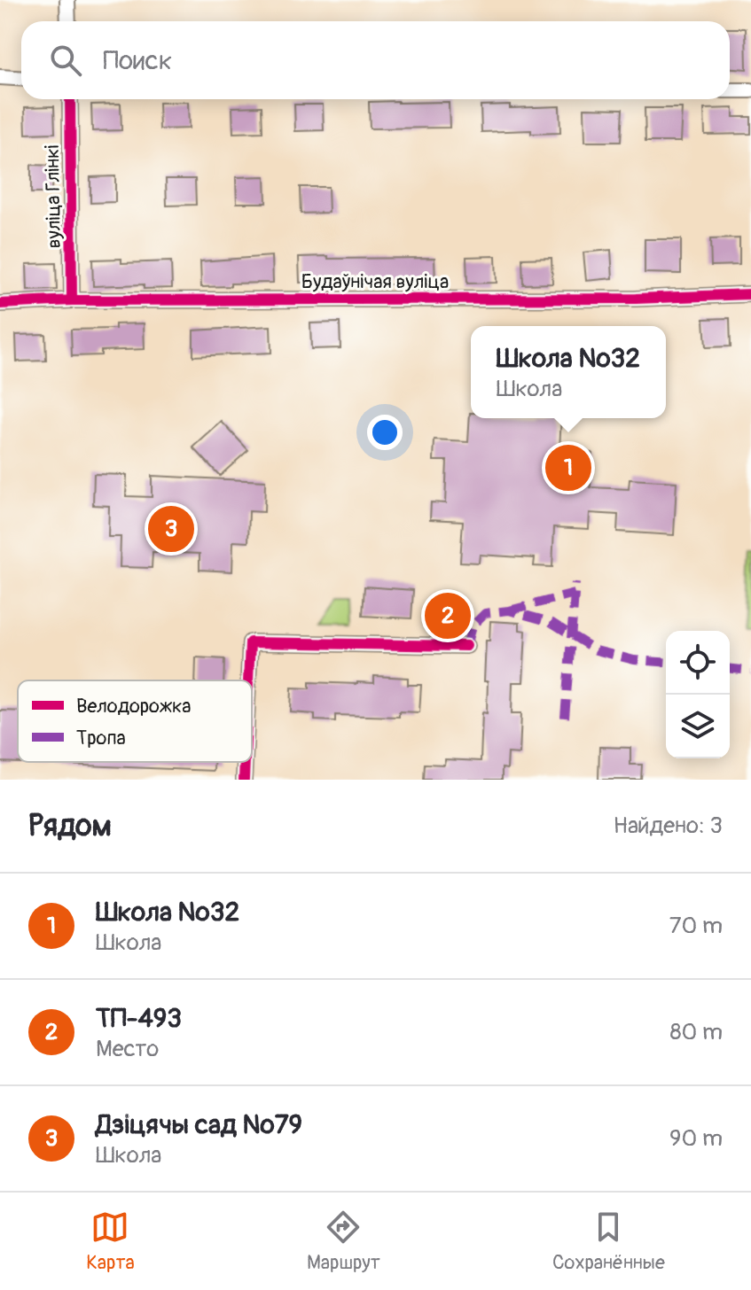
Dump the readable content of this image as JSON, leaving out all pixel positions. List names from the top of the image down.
{
  "streets": {
    "street": ["вуліца Глінкі", "Будаўнічая вуліца"]
  },
  "crossings": [
    ["вуліца Глінкі", "Будаўнічая вуліца"]
  ],
  "legend": ["Велодорожка", "Тропа"],
  "page": {
    "search": "Поиск",
    "popup": ["Школа №32", "Школа"],
    "pins": ["1", "3", "2"],
    "heading": ["Рядом", "Найдено: 3"],
    "list": [
      {
        "mark": "1",
        "name": "Школа №32",
        "note": "Школа",
        "value": "70 m"
      },
      {
        "mark": "2",
        "name": "ТП-493",
        "note": "Место",
        "value": "80 m"
      },
      {
        "mark": "3",
        "name": "Дзіцячы сад №79",
        "note": "Школа",
        "value": "90 m"
      }
    ],
    "nav": ["Карта", "Маршрут", "Сохранённые"]
  }
}
